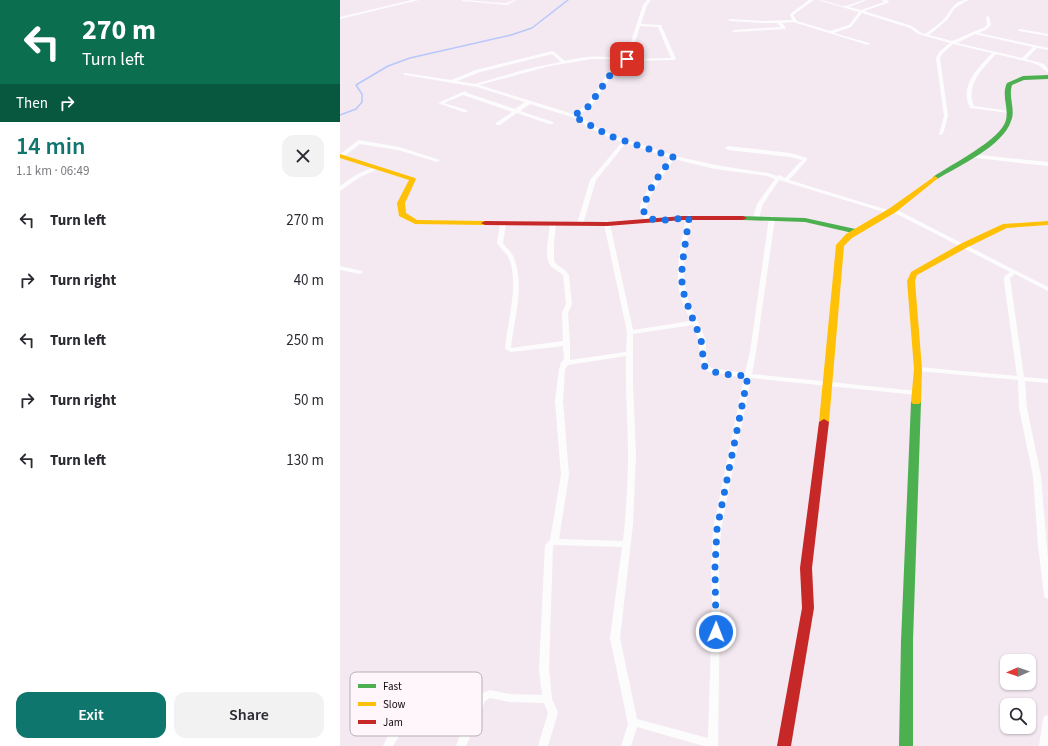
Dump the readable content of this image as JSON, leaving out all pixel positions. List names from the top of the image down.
{
  "legend": ["Fast", "Slow", "Jam"],
  "north": "left",
  "page": {
    "turn": ["270 m", "Turn left"],
    "then": "Then",
    "heading": ["14 min", "1.1 km · 06:49"],
    "list": [
      {
        "name": "Turn left",
        "value": "270 m"
      },
      {
        "name": "Turn right",
        "value": "40 m"
      },
      {
        "name": "Turn left",
        "value": "250 m"
      },
      {
        "name": "Turn right",
        "value": "50 m"
      },
      {
        "name": "Turn left",
        "value": "130 m"
      }
    ],
    "buttons": ["Exit", "Share"]
  }
}
